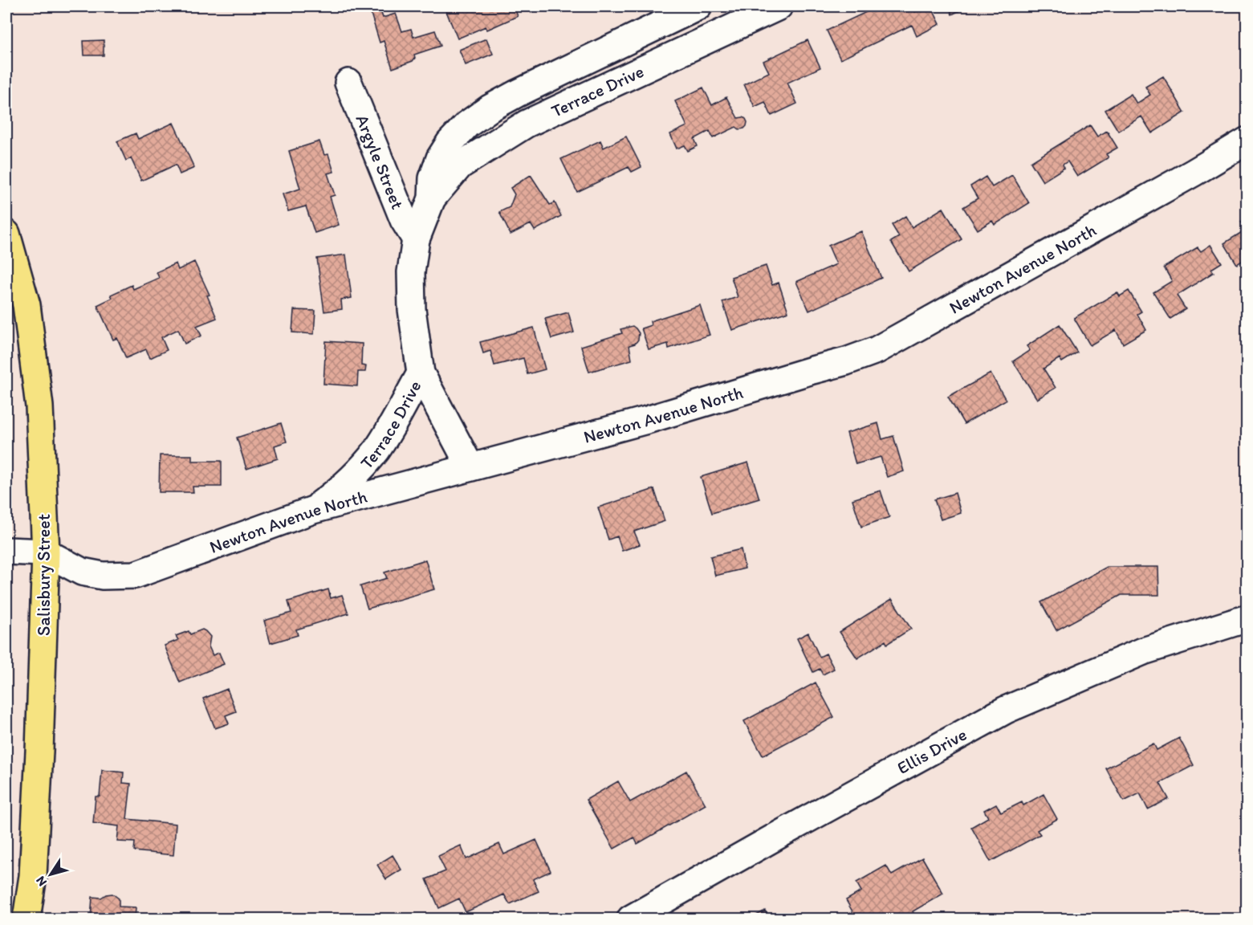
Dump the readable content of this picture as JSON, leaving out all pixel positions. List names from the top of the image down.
{
  "streets": {
    "main road": ["Salisbury Street"],
    "street": [
      "Terrace Drive",
      "Argyle Street",
      "Newton Avenue North",
      "Ellis Drive"
    ]
  },
  "crossings": [
    ["Terrace Drive", "Argyle Street"],
    ["Terrace Drive", "Newton Avenue North"],
    ["Newton Avenue North", "Salisbury Street"]
  ],
  "north": "bottom left"
}
